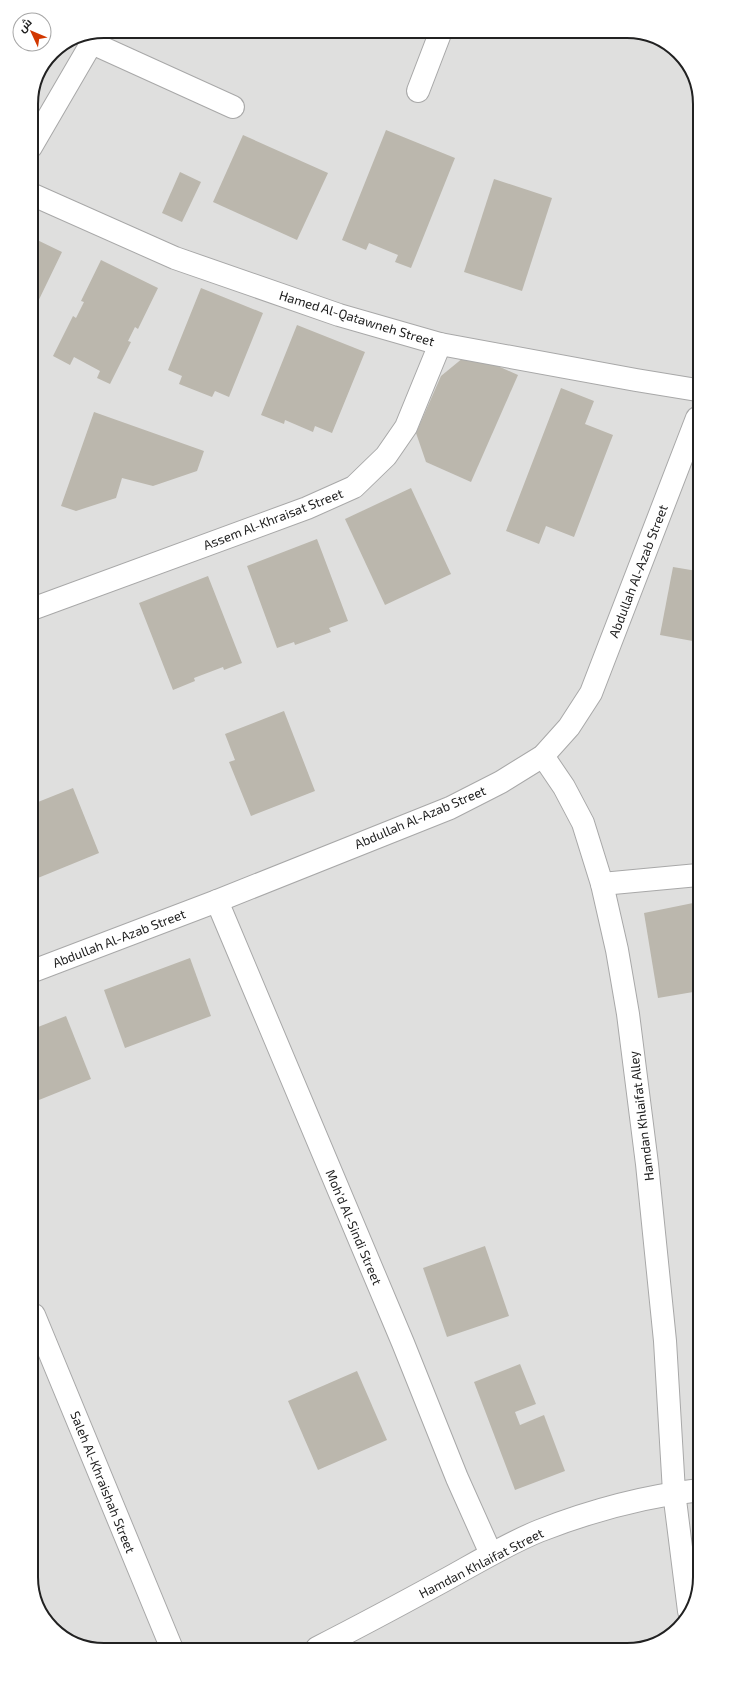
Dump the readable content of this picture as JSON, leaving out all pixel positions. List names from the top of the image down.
{
  "streets": {
    "street": [
      "Hamed Al-Qatawneh Street",
      "Assem Al-Khraisat Street",
      "Abdullah Al-Azab Street",
      "Hamdan Khlaifat Alley",
      "Moh'd Al-Sindi Street",
      "Saleh Al-Khraishah Street",
      "Hamdan Khlaifat Street"
    ]
  },
  "crossings": [
    ["Hamed Al-Qatawneh Street", "Assem Al-Khraisat Street"],
    ["Abdullah Al-Azab Street", "Hamdan Khlaifat Alley"],
    ["Abdullah Al-Azab Street", "Moh'd Al-Sindi Street"],
    ["Hamdan Khlaifat Alley", "Hamdan Khlaifat Street"],
    ["Moh'd Al-Sindi Street", "Hamdan Khlaifat Street"]
  ],
  "north": "top left"
}
